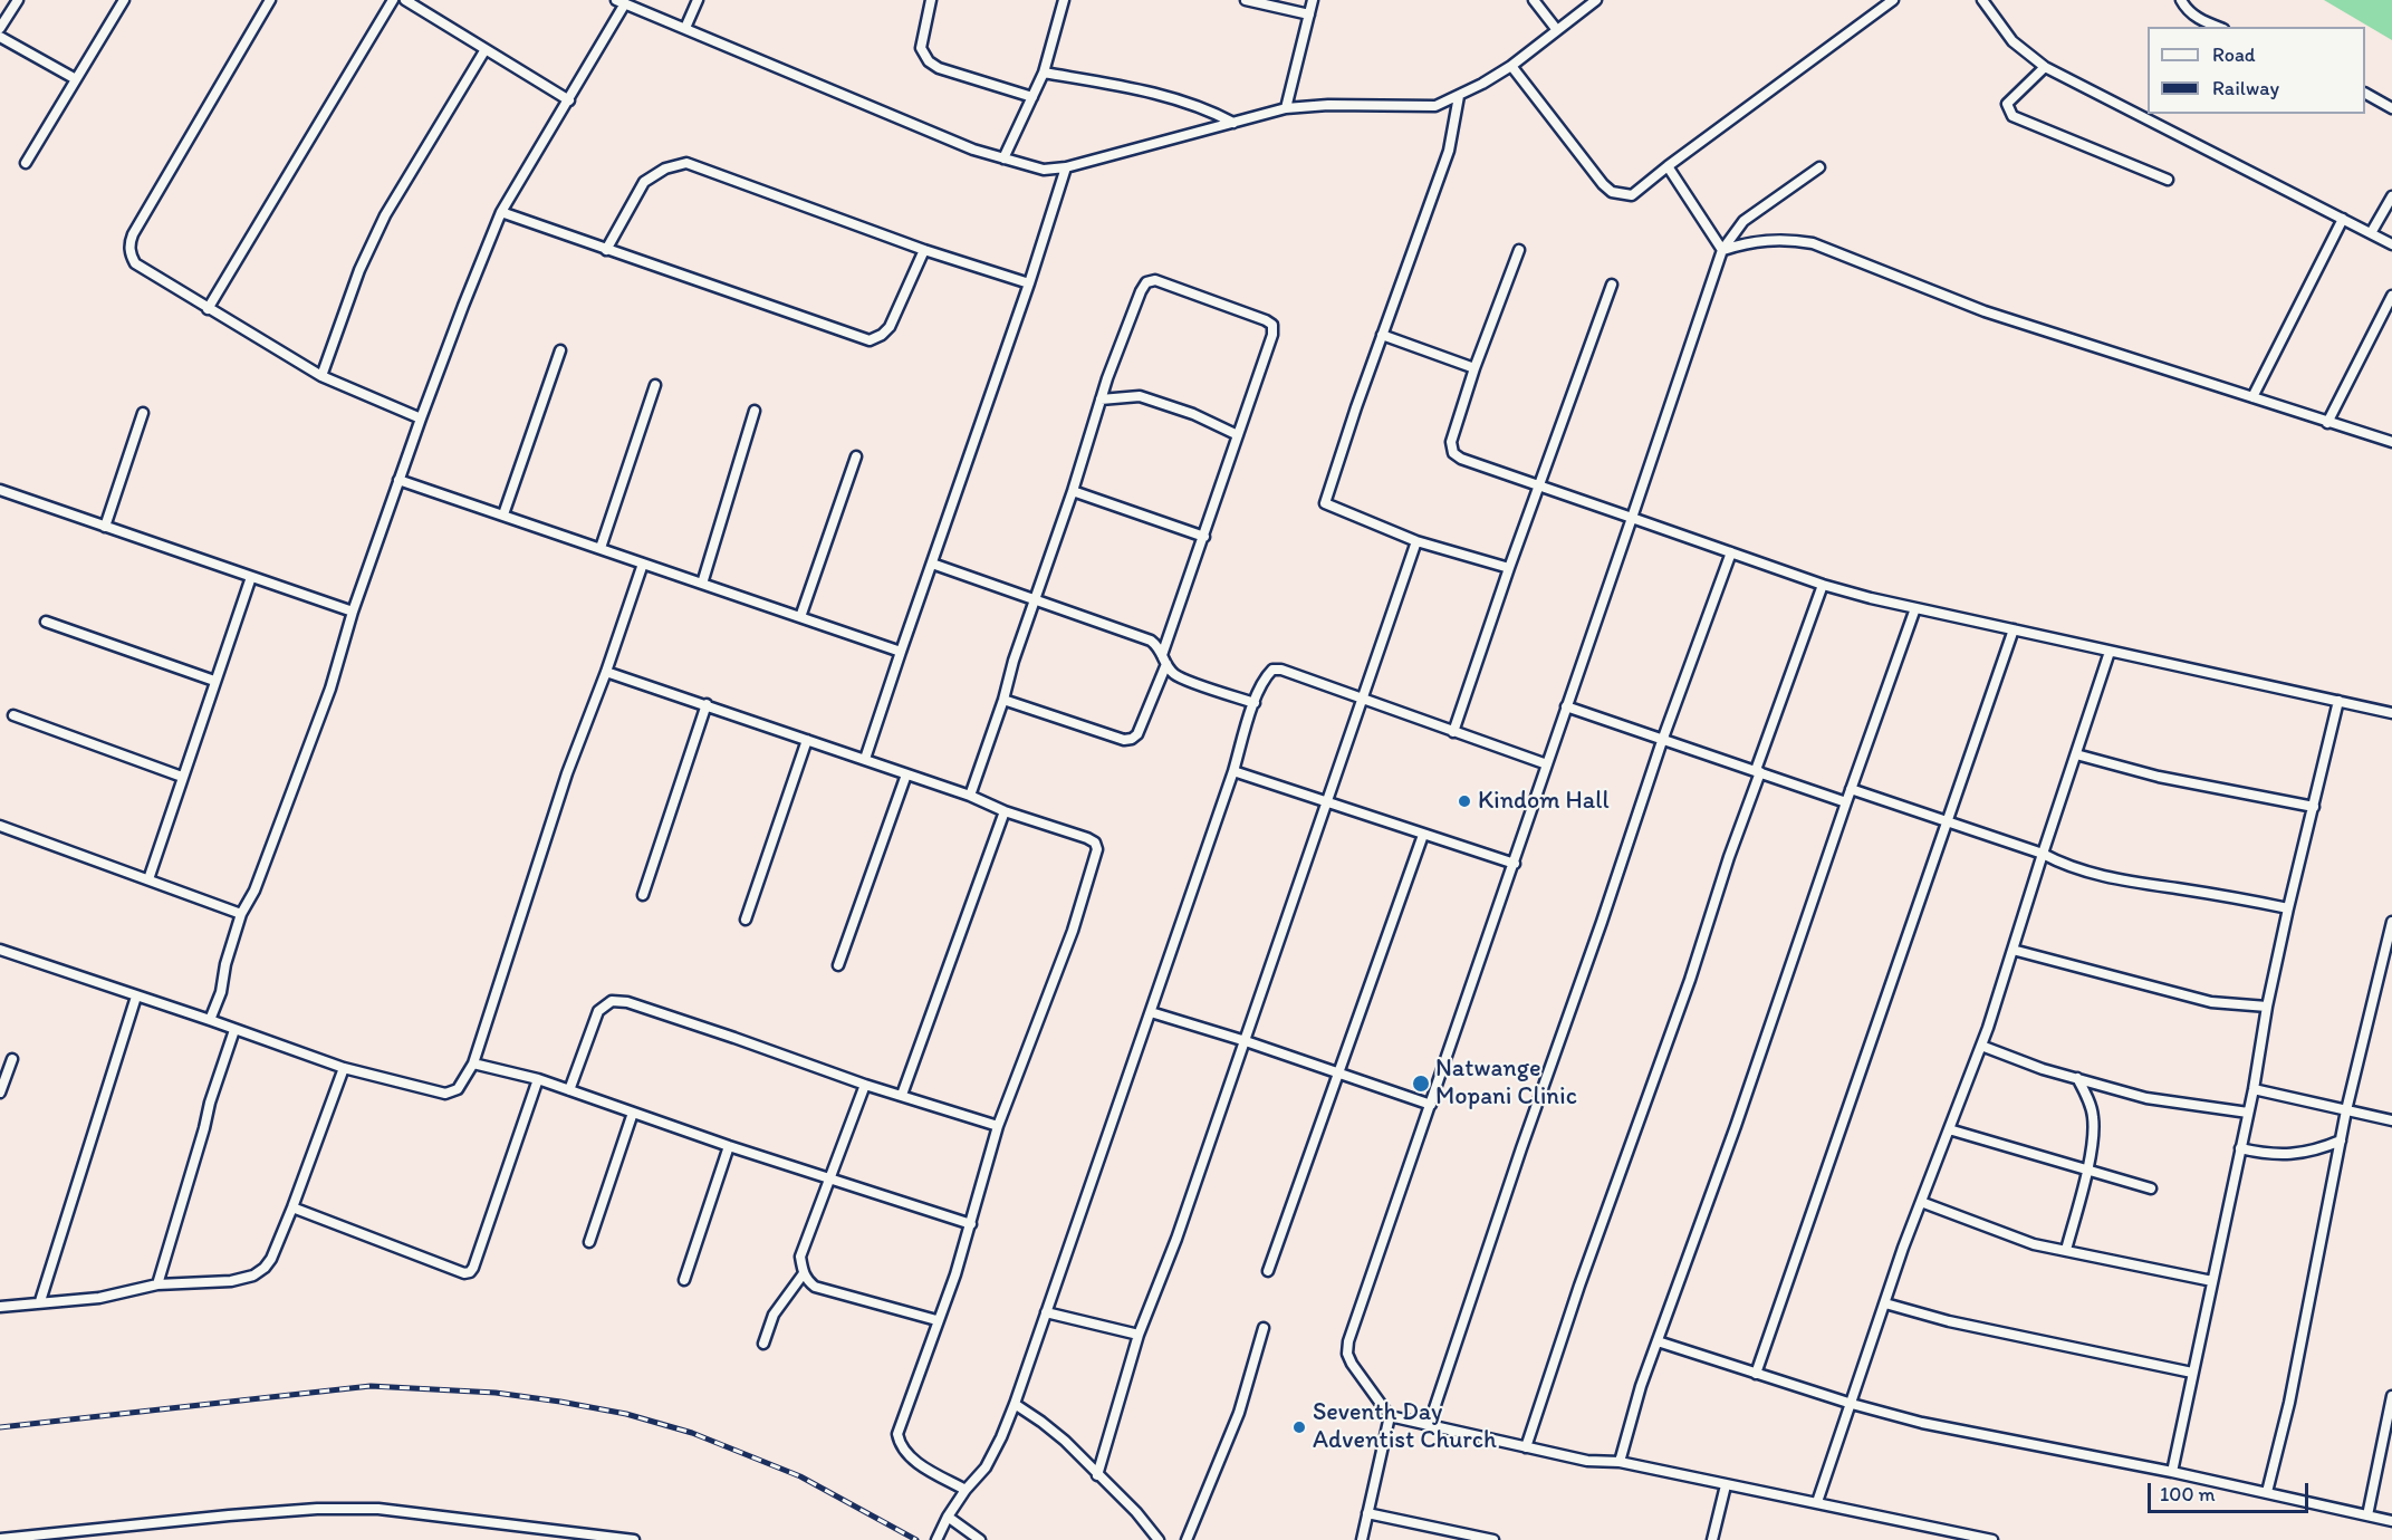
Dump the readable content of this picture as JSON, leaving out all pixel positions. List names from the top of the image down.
{
  "places": ["Kindom Hall", "Natwange Mopani Clinic", "Seventh Day Adventist Church"],
  "legend": ["Road", "Railway"],
  "scale_bar": "100 m"
}
